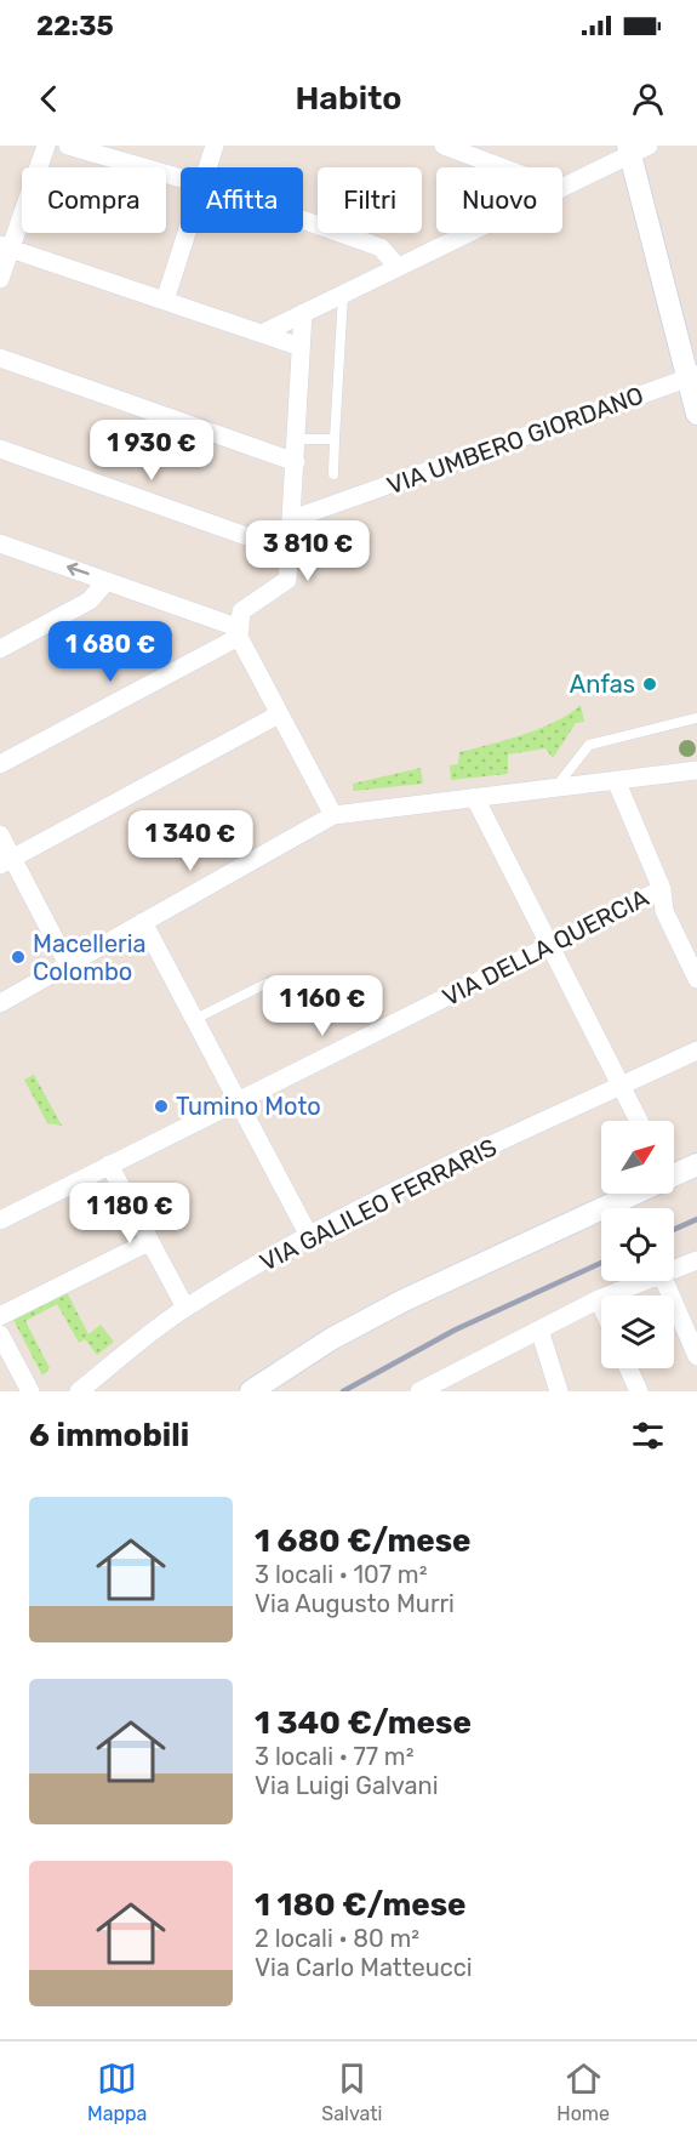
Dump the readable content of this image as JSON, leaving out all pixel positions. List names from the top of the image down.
{
  "streets": {
    "street": ["VIA UMBERO GIORDANO", "VIA DELLA QUERCIA", "VIA GALILEO FERRARIS"]
  },
  "places": ["Anfas", "Macelleria Colombo", "Tumino Moto"],
  "north": "top right",
  "page": {
    "status": "22:35",
    "header": "Habito",
    "chip": [
      "Compra",
      "Affitta",
      "Filtri",
      "Nuovo"
    ],
    "price": [
      "1 930 €",
      "3 810 €",
      "1 680 €",
      "1 340 €",
      "1 160 €",
      "1 180 €"
    ],
    "heading": "6 immobili",
    "list": [
      {
        "name": "1 680 €/mese",
        "note": "3 locali · 107 m² · Via Augusto Murri"
      },
      {
        "name": "1 340 €/mese",
        "note": "3 locali · 77 m² · Via Luigi Galvani"
      },
      {
        "name": "1 180 €/mese",
        "note": "2 locali · 80 m² · Via Carlo Matteucci"
      }
    ],
    "tabs": ["Mappa", "Salvati", "Home"]
  }
}
